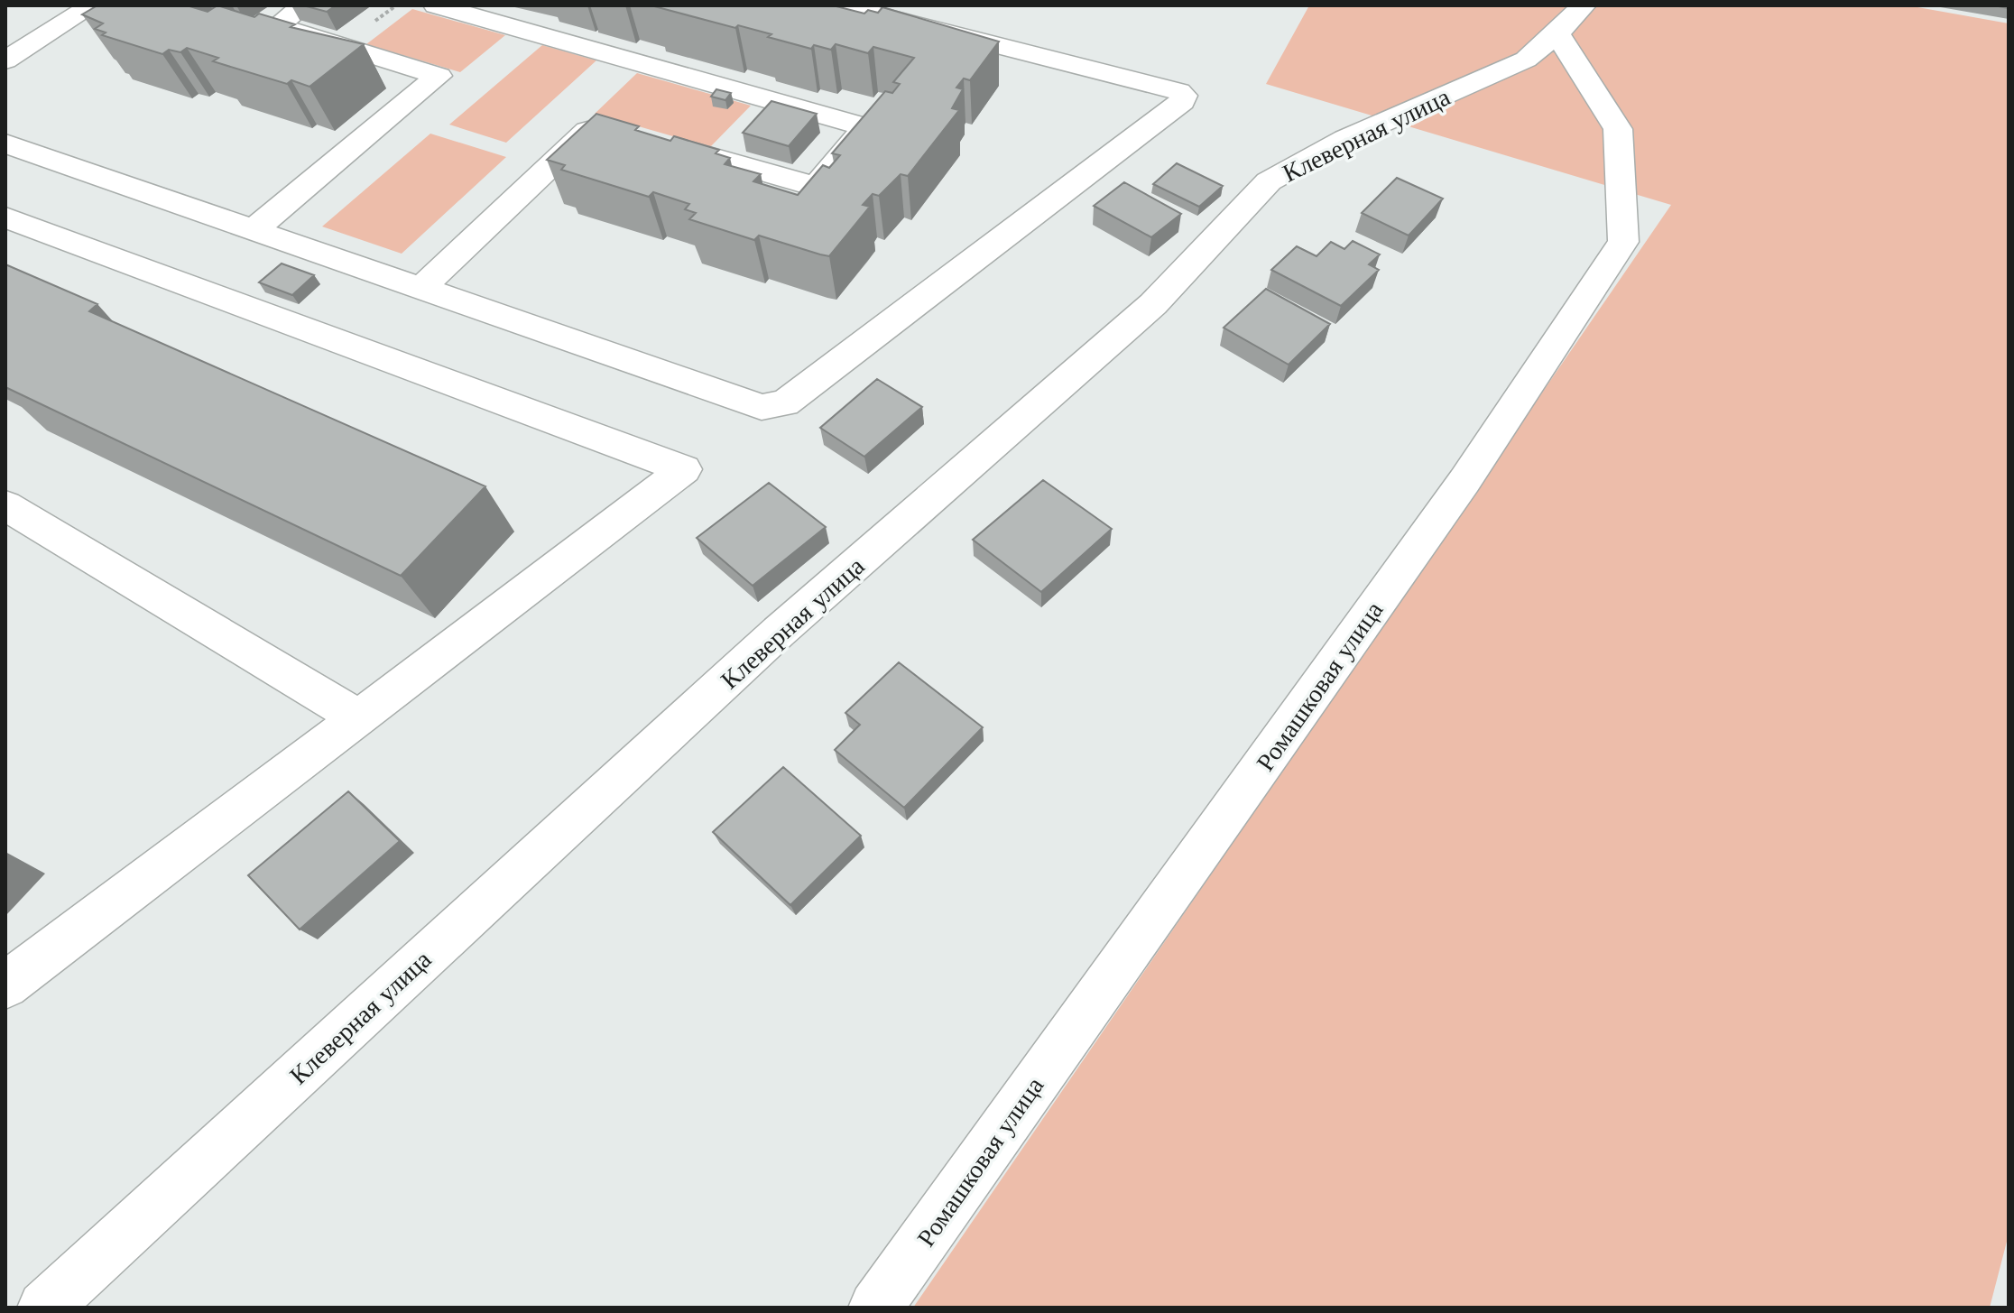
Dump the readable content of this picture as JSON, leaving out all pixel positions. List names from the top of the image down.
{
  "streets": {
    "street": ["Клеверная улица", "Ромашковая улица"]
  },
  "crossings": [
    ["Клеверная улица", "Ромашковая улица"]
  ]
}
